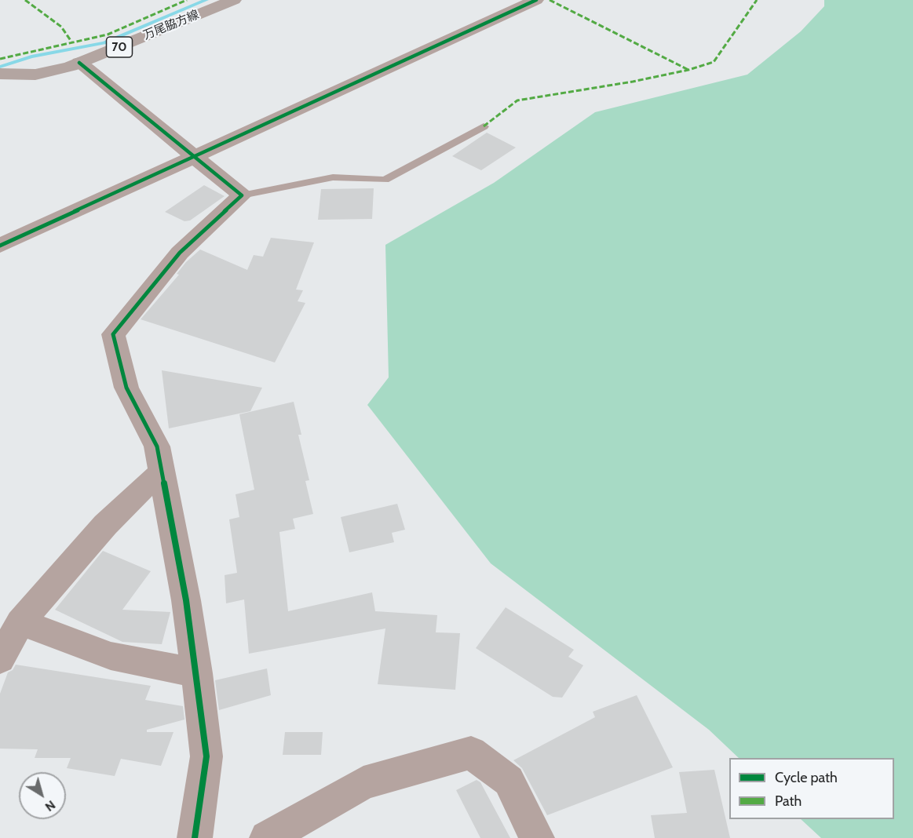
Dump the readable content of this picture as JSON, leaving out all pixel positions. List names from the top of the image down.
{
  "streets": {
    "main road": ["万尾脇方線", "70"]
  },
  "legend": ["Cycle path", "Path"],
  "north": "bottom right"
}
